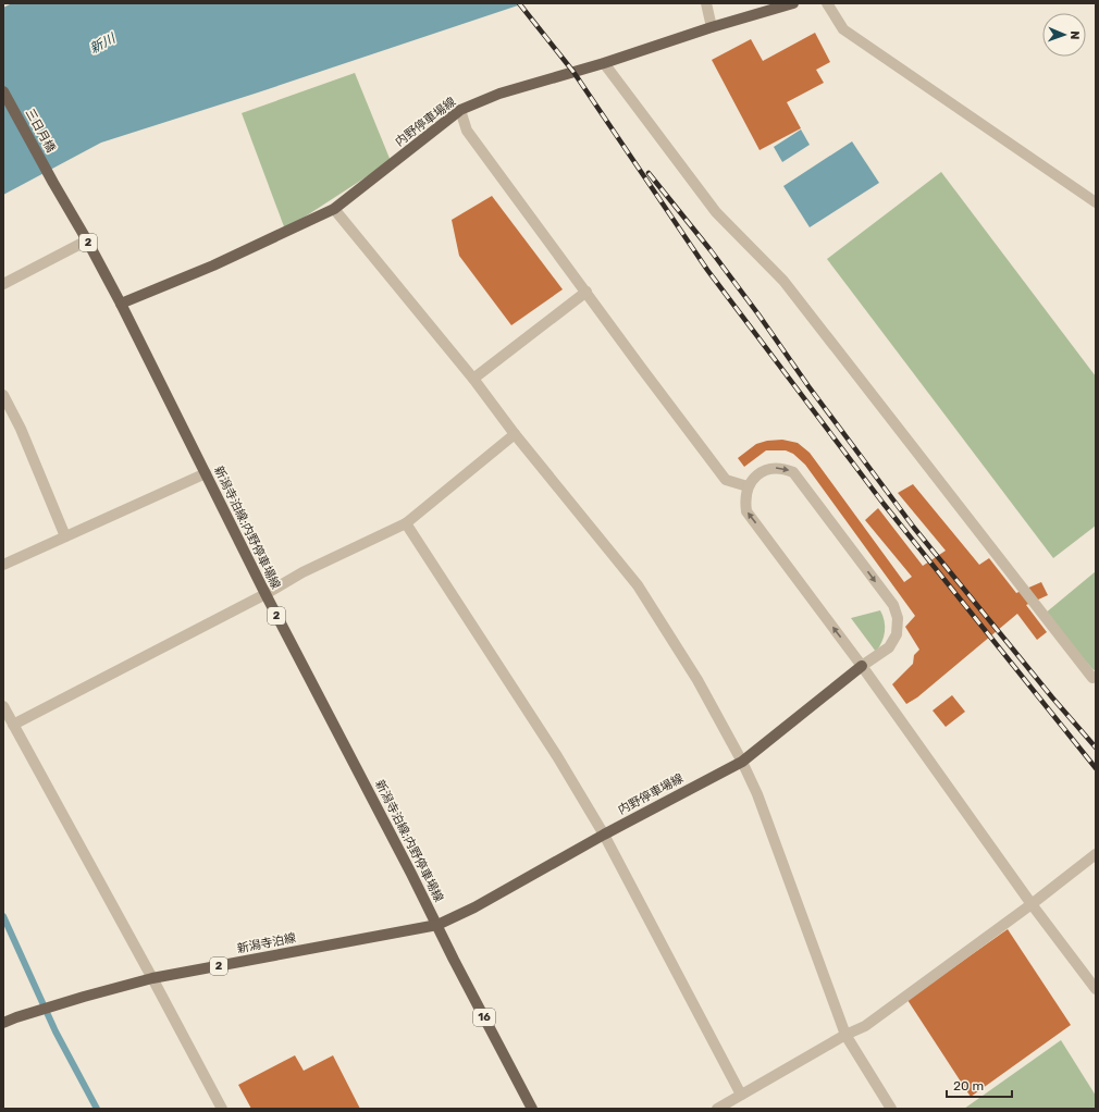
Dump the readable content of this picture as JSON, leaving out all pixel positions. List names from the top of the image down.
{
  "streets": {
    "main road": [
      "内野停車場線",
      "三日月橋",
      "2",
      "新潟寺泊線;内野停車場線",
      "新潟寺泊線",
      "16"
    ]
  },
  "crossings": [
    ["内野停車場線", "2"],
    ["内野停車場線", "新潟寺泊線;内野停車場線"],
    ["内野停車場線", "新潟寺泊線"],
    ["内野停車場線", "16"],
    ["三日月橋", "2"],
    ["2", "新潟寺泊線;内野停車場線"],
    ["新潟寺泊線;内野停車場線", "新潟寺泊線"],
    ["新潟寺泊線;内野停車場線", "16"],
    ["新潟寺泊線", "16"]
  ],
  "water": ["新川"],
  "scale_bar": "20 m",
  "north": "right"
}
